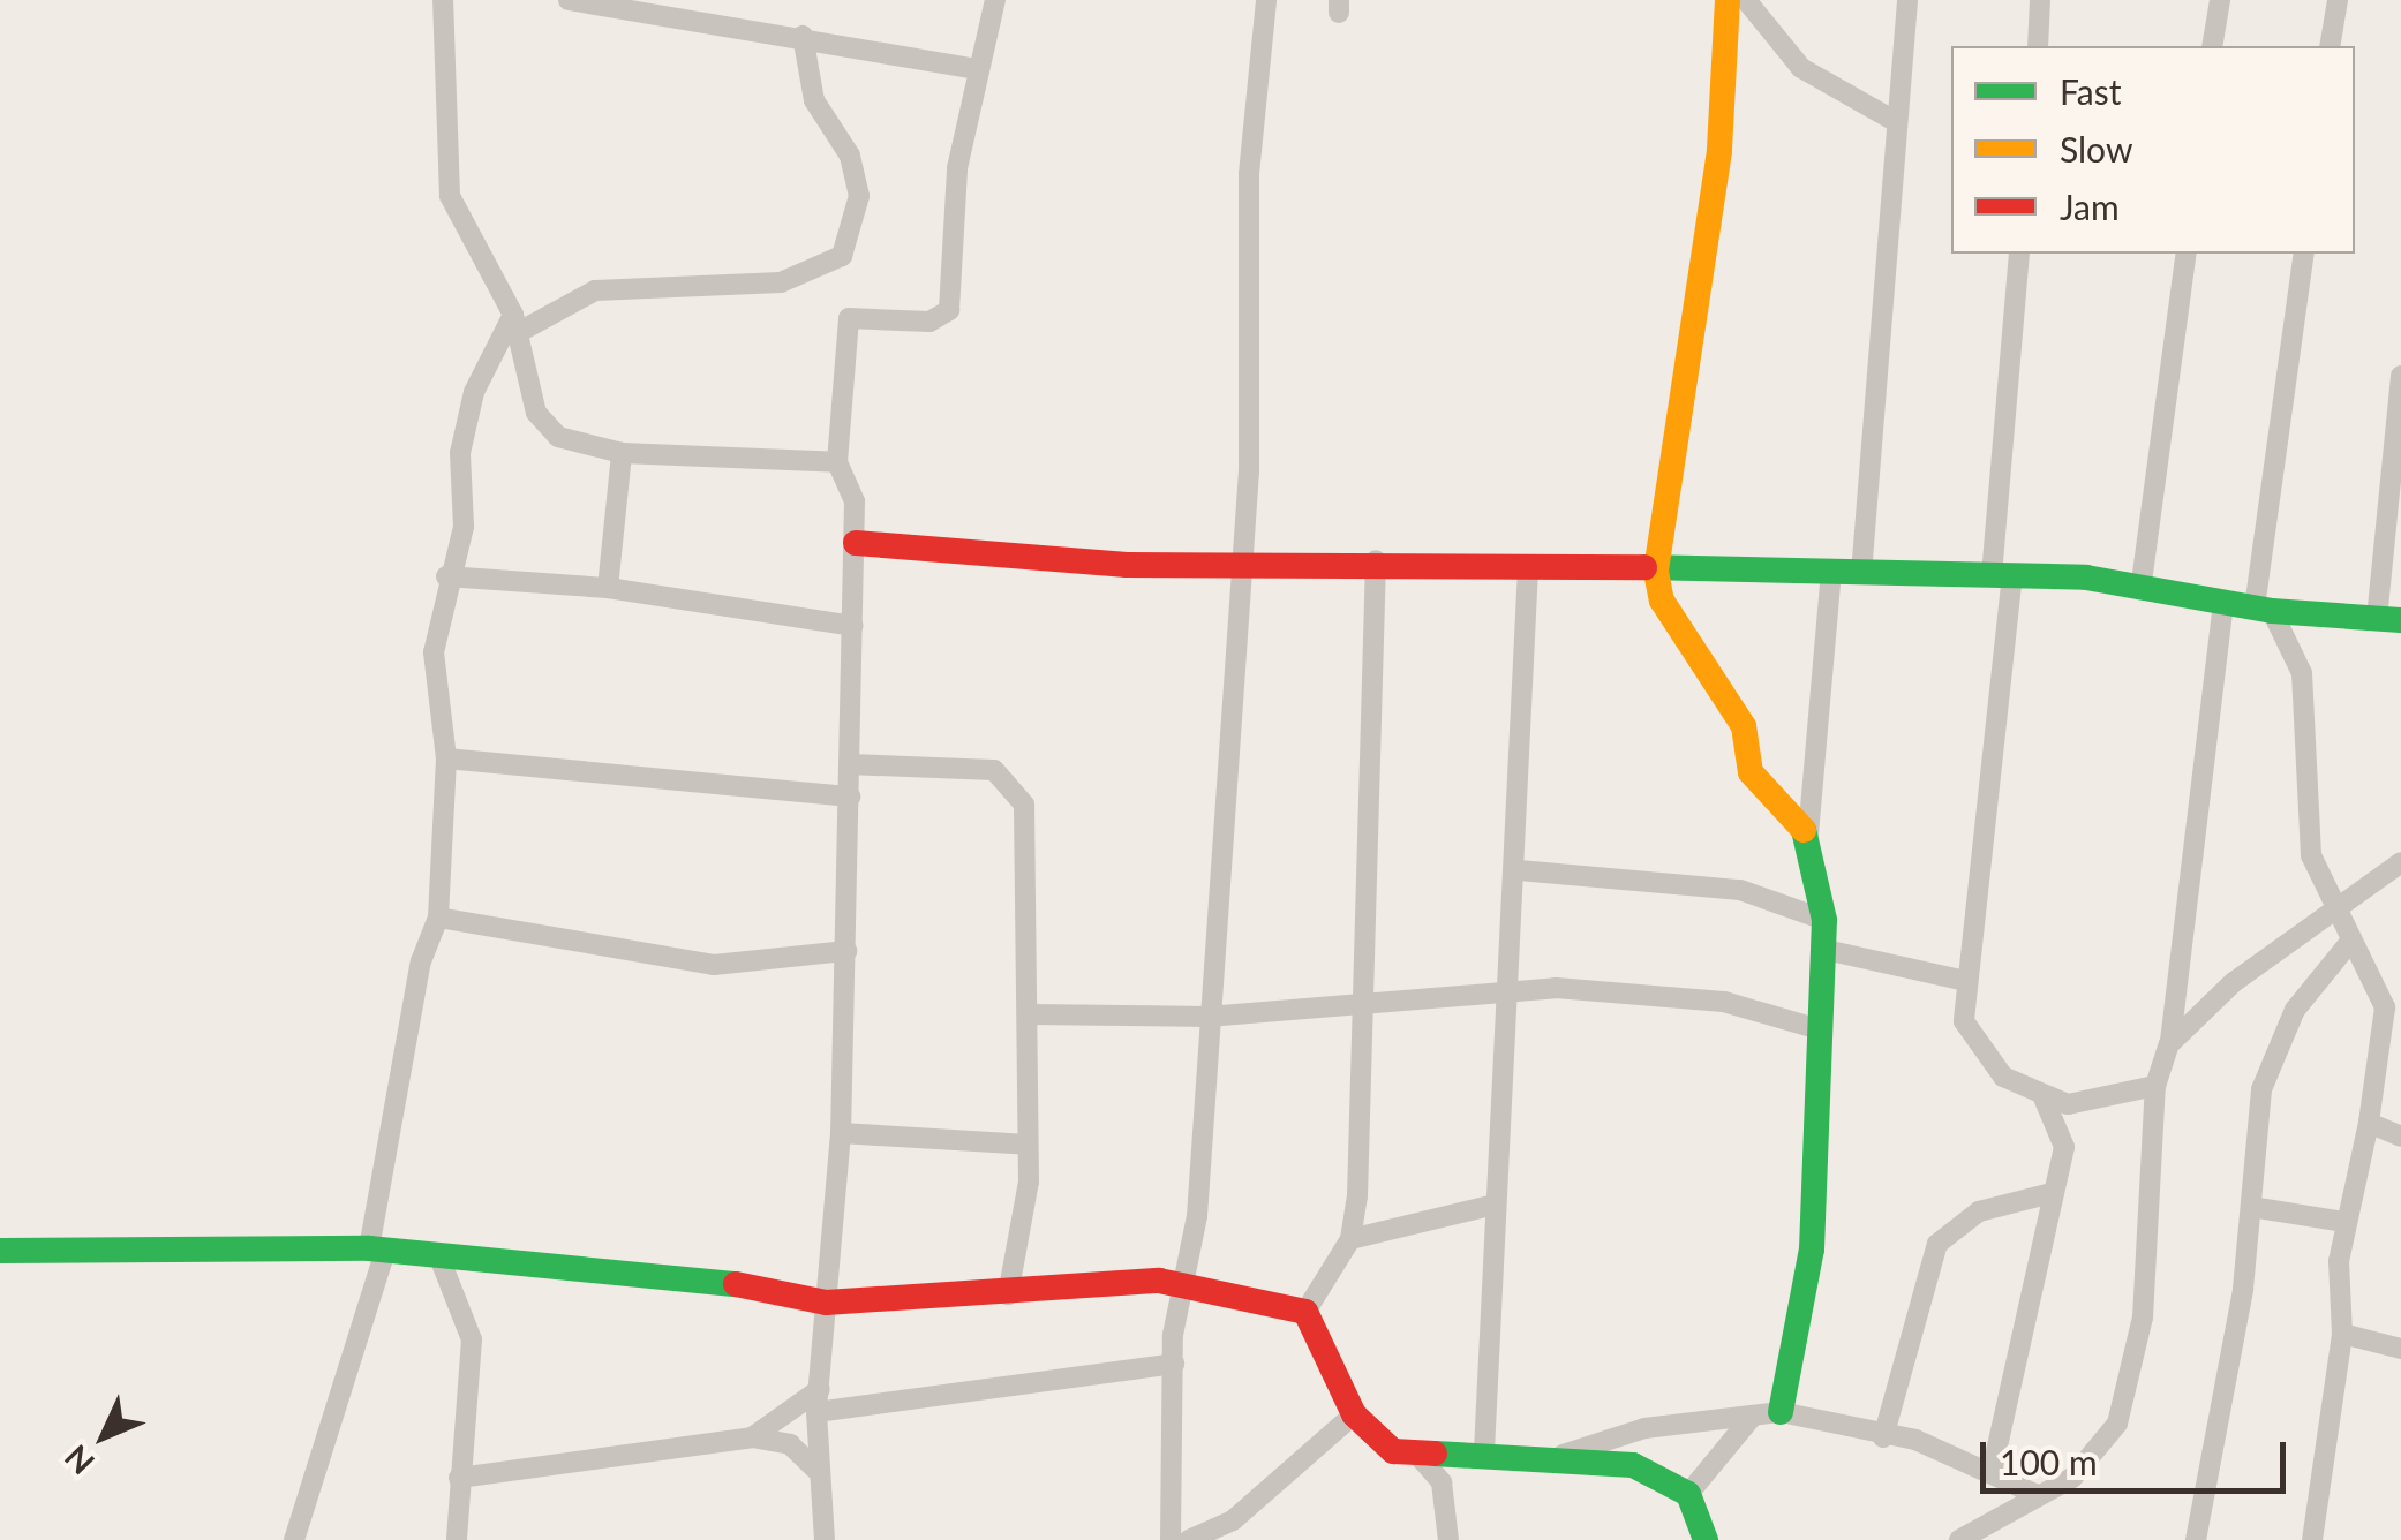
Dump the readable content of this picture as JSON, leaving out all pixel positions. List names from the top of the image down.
{
  "legend": ["Fast", "Slow", "Jam"],
  "scale_bar": "100 m",
  "north": "bottom left"
}
